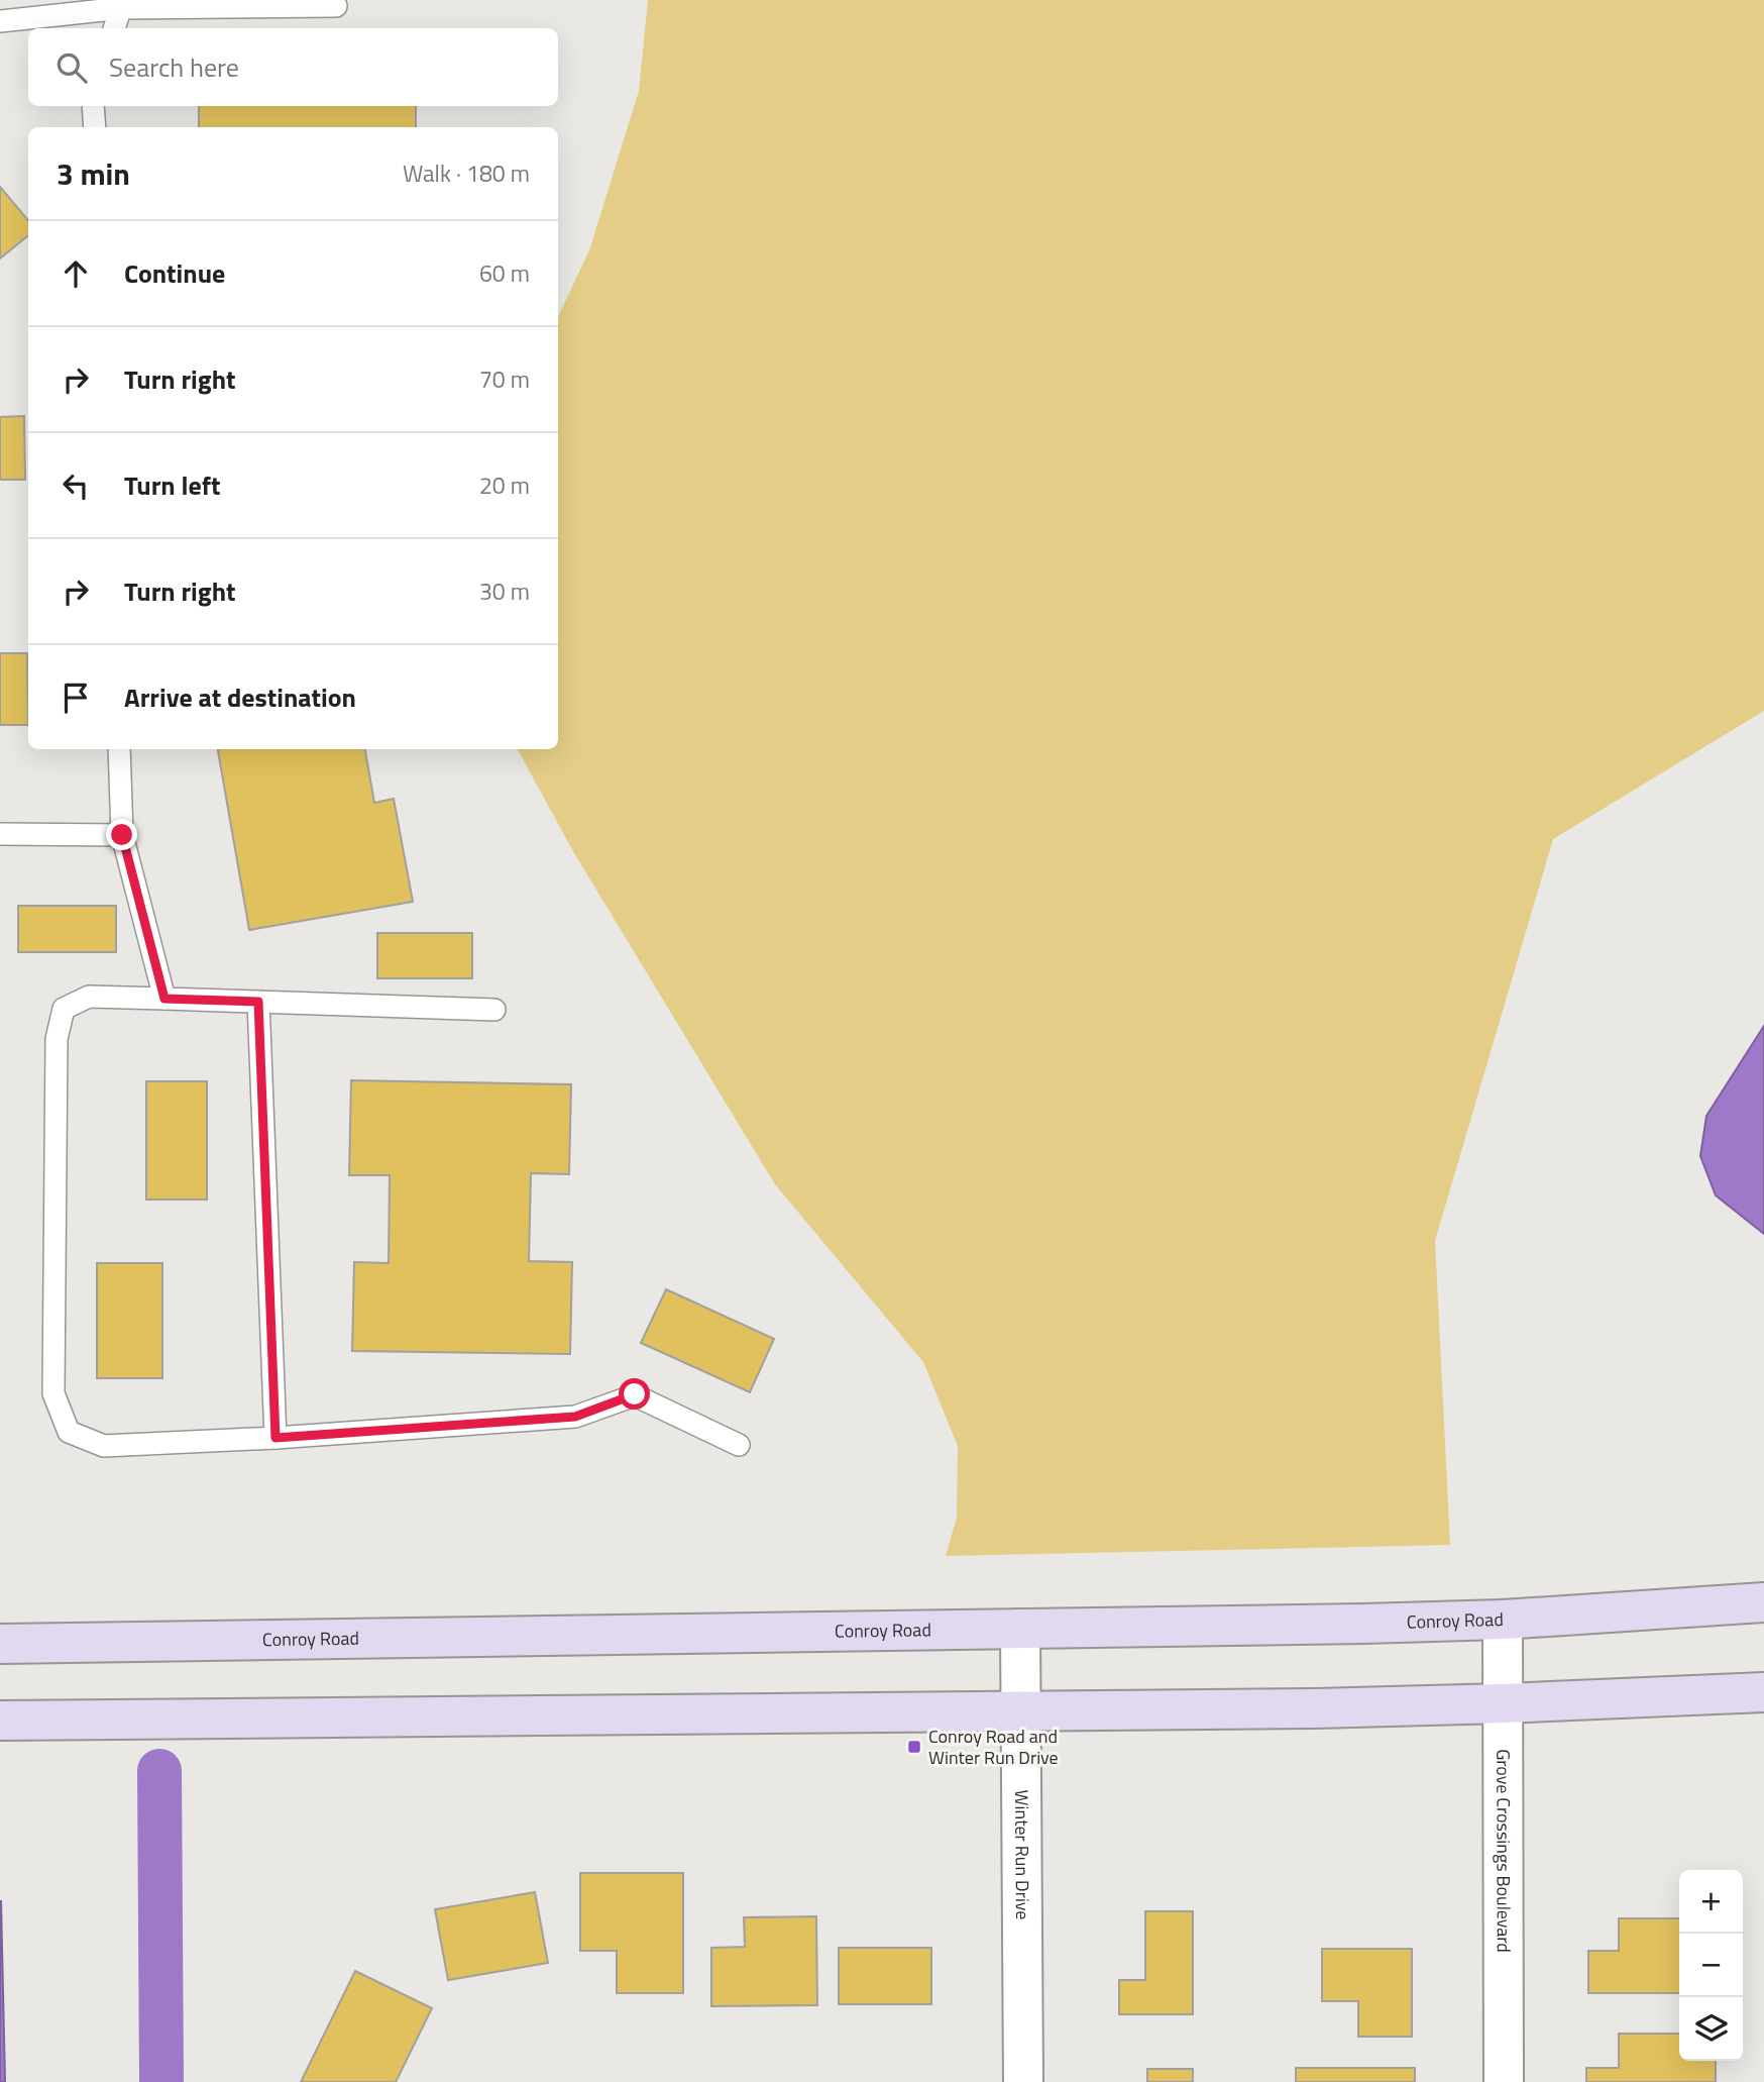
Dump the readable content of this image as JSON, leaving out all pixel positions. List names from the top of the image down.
{
  "streets": {
    "main road": ["Conroy Road"],
    "street": ["Grove Crossings Boulevard", "Winter Run Drive"]
  },
  "crossings": [
    ["Conroy Road", "Grove Crossings Boulevard"],
    ["Conroy Road", "Winter Run Drive"]
  ],
  "places": {
    "transit": ["Conroy Road and Winter Run Drive"]
  },
  "page": {
    "search": "Search here",
    "heading": ["3 min", "Walk · 180 m"],
    "list": [
      ["Continue", "60 m"],
      ["Turn right", "70 m"],
      ["Turn left", "20 m"],
      ["Turn right", "30 m"],
      "Arrive at destination"
    ],
    "map_buttons": ["+", "−"]
  }
}
